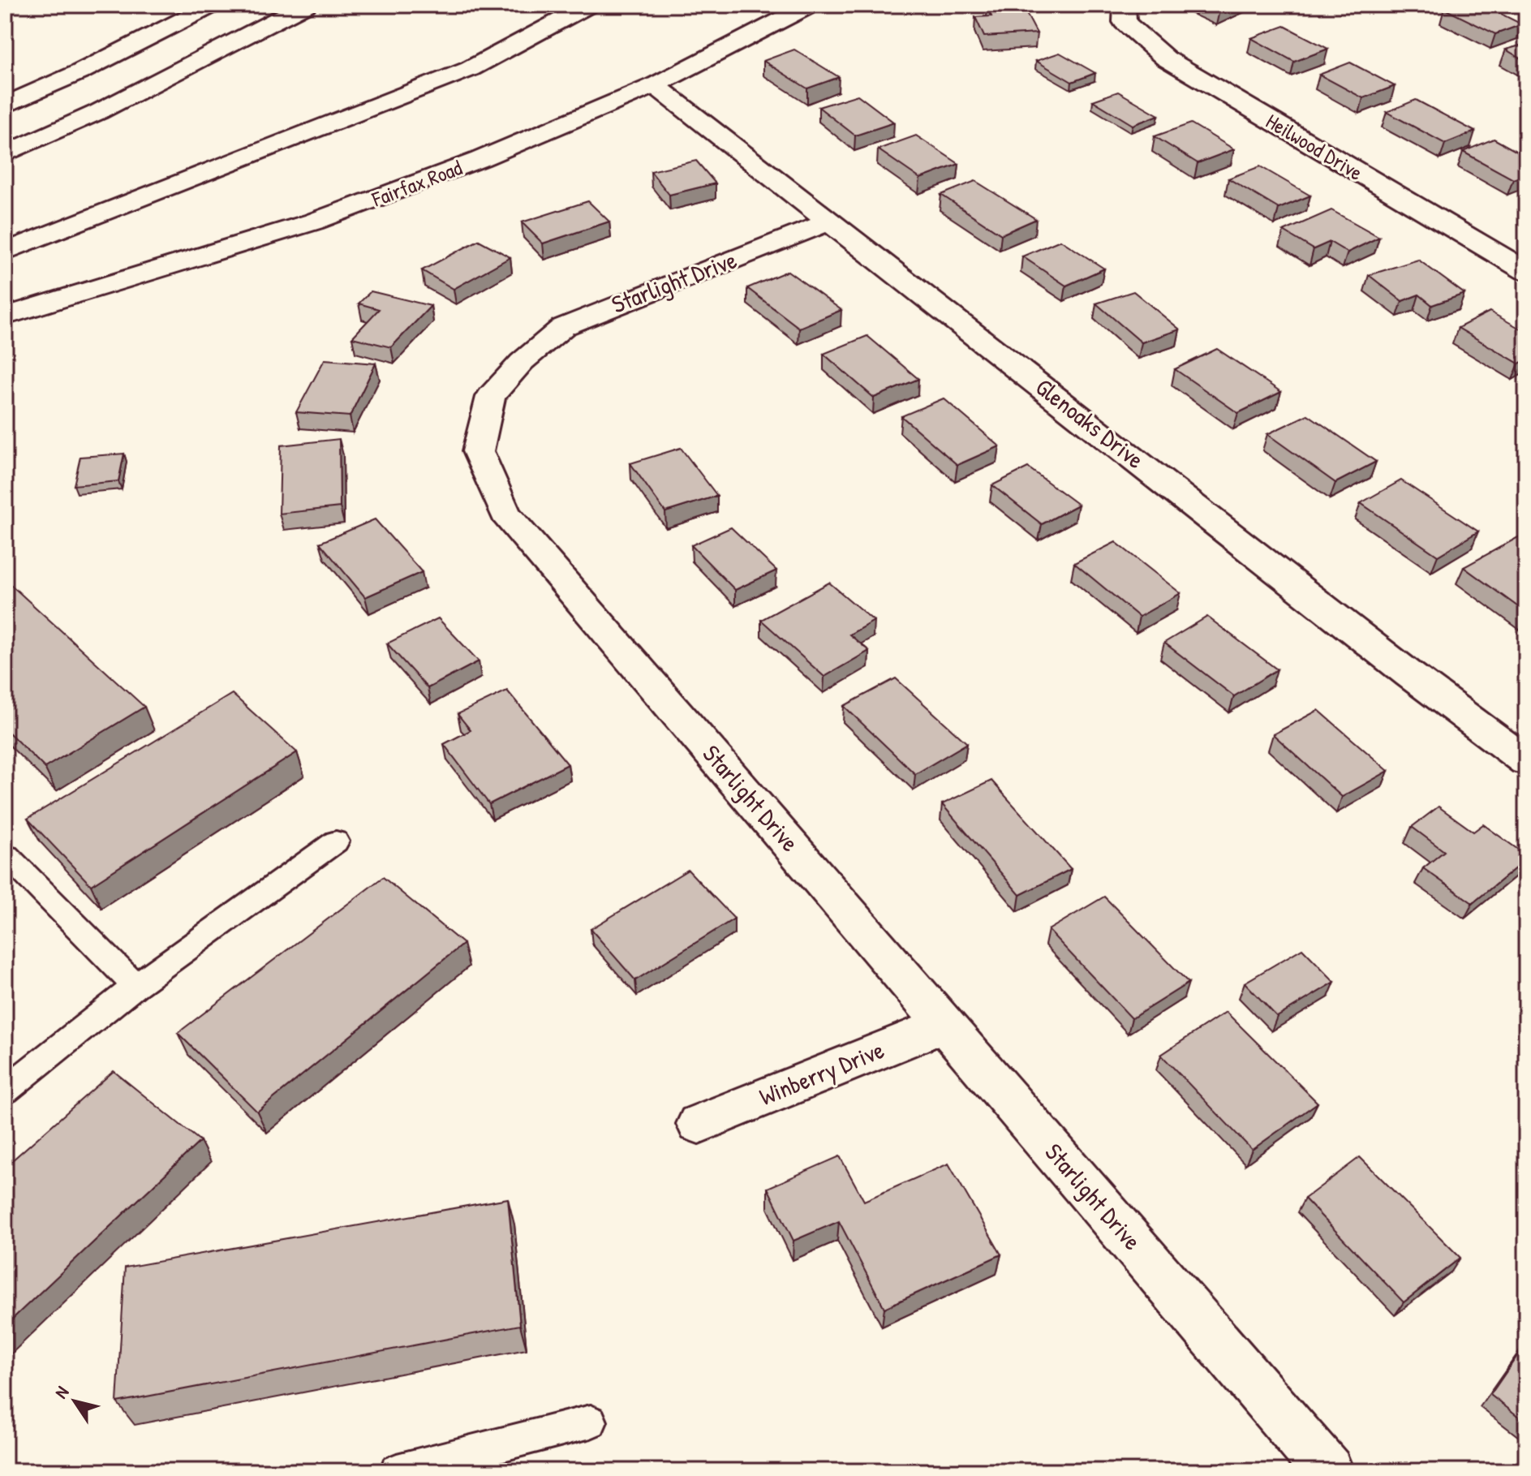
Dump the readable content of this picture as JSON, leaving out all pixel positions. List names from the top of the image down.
{
  "streets": {
    "main road": [
      "Heilwood Drive",
      "Fairfax Road",
      "Starlight Drive",
      "Glenoaks Drive",
      "Winberry Drive"
    ]
  },
  "crossings": [
    ["Fairfax Road", "Glenoaks Drive"],
    ["Starlight Drive", "Glenoaks Drive"],
    ["Starlight Drive", "Winberry Drive"]
  ],
  "north": "top left"
}
